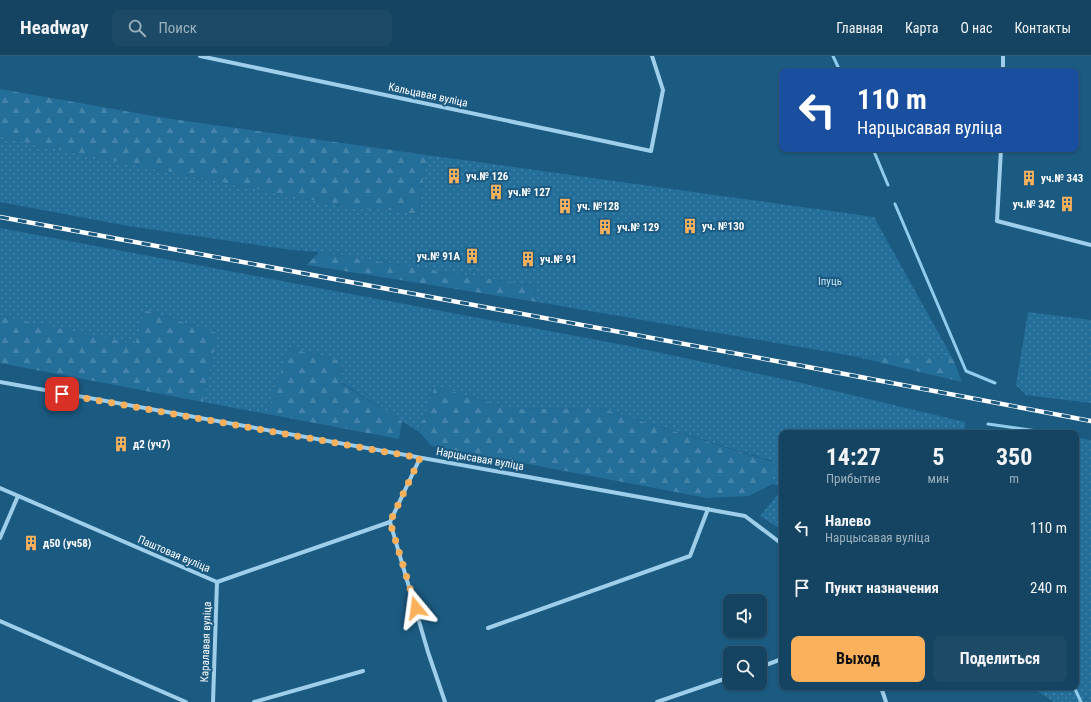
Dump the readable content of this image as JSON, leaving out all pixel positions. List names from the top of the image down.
{
  "streets": {
    "street": [
      "Кальцавая вуліца",
      "Нарцысавая вуліца",
      "Паштовая вуліца",
      "Каралавая вуліца"
    ]
  },
  "crossings": [
    ["Паштовая вуліца", "Каралавая вуліца"]
  ],
  "parks": ["Іпуць"],
  "places": {
    "building": [
      "уч.№ 126",
      "уч.№ 343",
      "уч.№ 127",
      "уч.№ 342",
      "уч. №128",
      "уч. №130",
      "уч.№ 129",
      "уч.№ 91А",
      "уч.№ 91",
      "д2 (уч7)",
      "д50 (уч58)"
    ]
  },
  "page": {
    "header": "Headway",
    "search": "Поиск",
    "nav": [
      "Главная",
      "Карта",
      "О нас",
      "Контакты"
    ],
    "turn": ["110 m", "Нарцысавая вуліца"],
    "eta": [
      "14:27",
      "Прибытие",
      "5",
      "мин",
      "350",
      "m"
    ],
    "list": [
      {
        "name": "Налево",
        "note": "Нарцысавая вуліца",
        "value": "110 m"
      },
      {
        "name": "Пункт назначения",
        "value": "240 m"
      }
    ],
    "buttons": ["Выход", "Поделиться"]
  }
}
